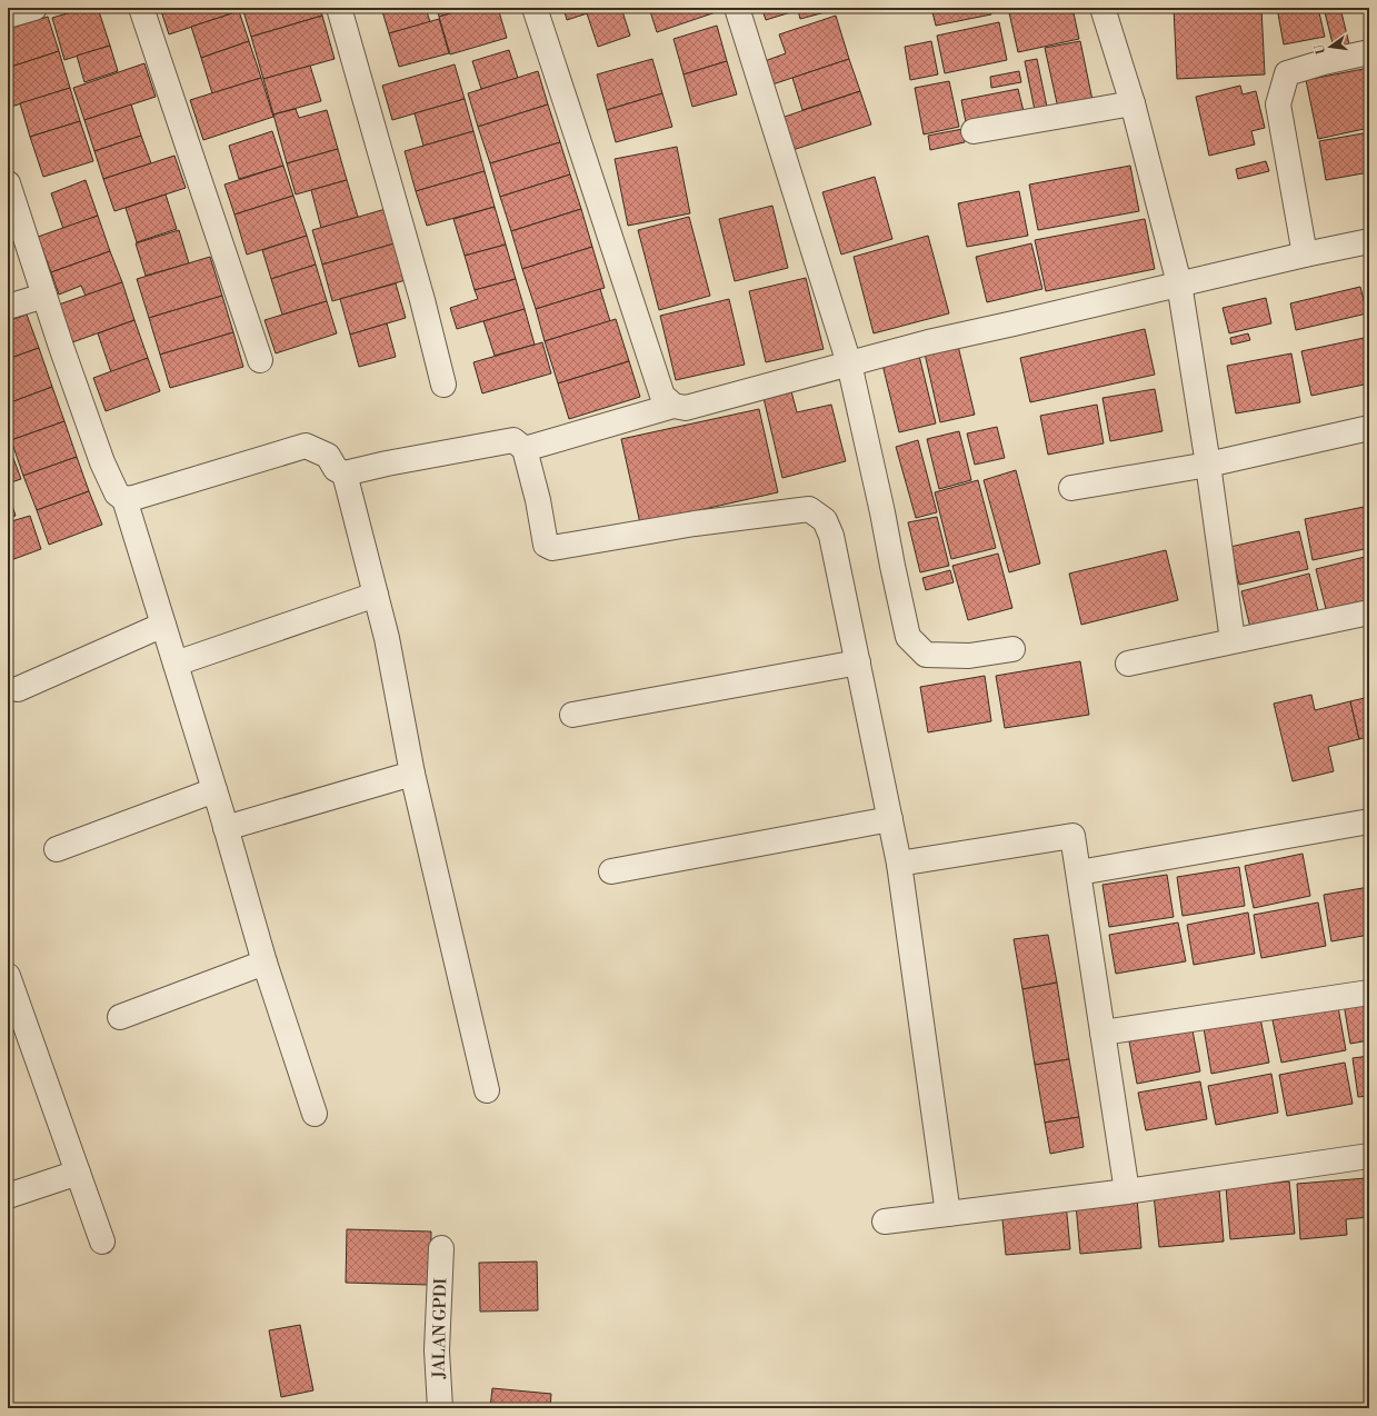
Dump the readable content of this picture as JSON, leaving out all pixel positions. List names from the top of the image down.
{
  "streets": {
    "street": ["JALAN GPDI"]
  },
  "north": "left"
}
